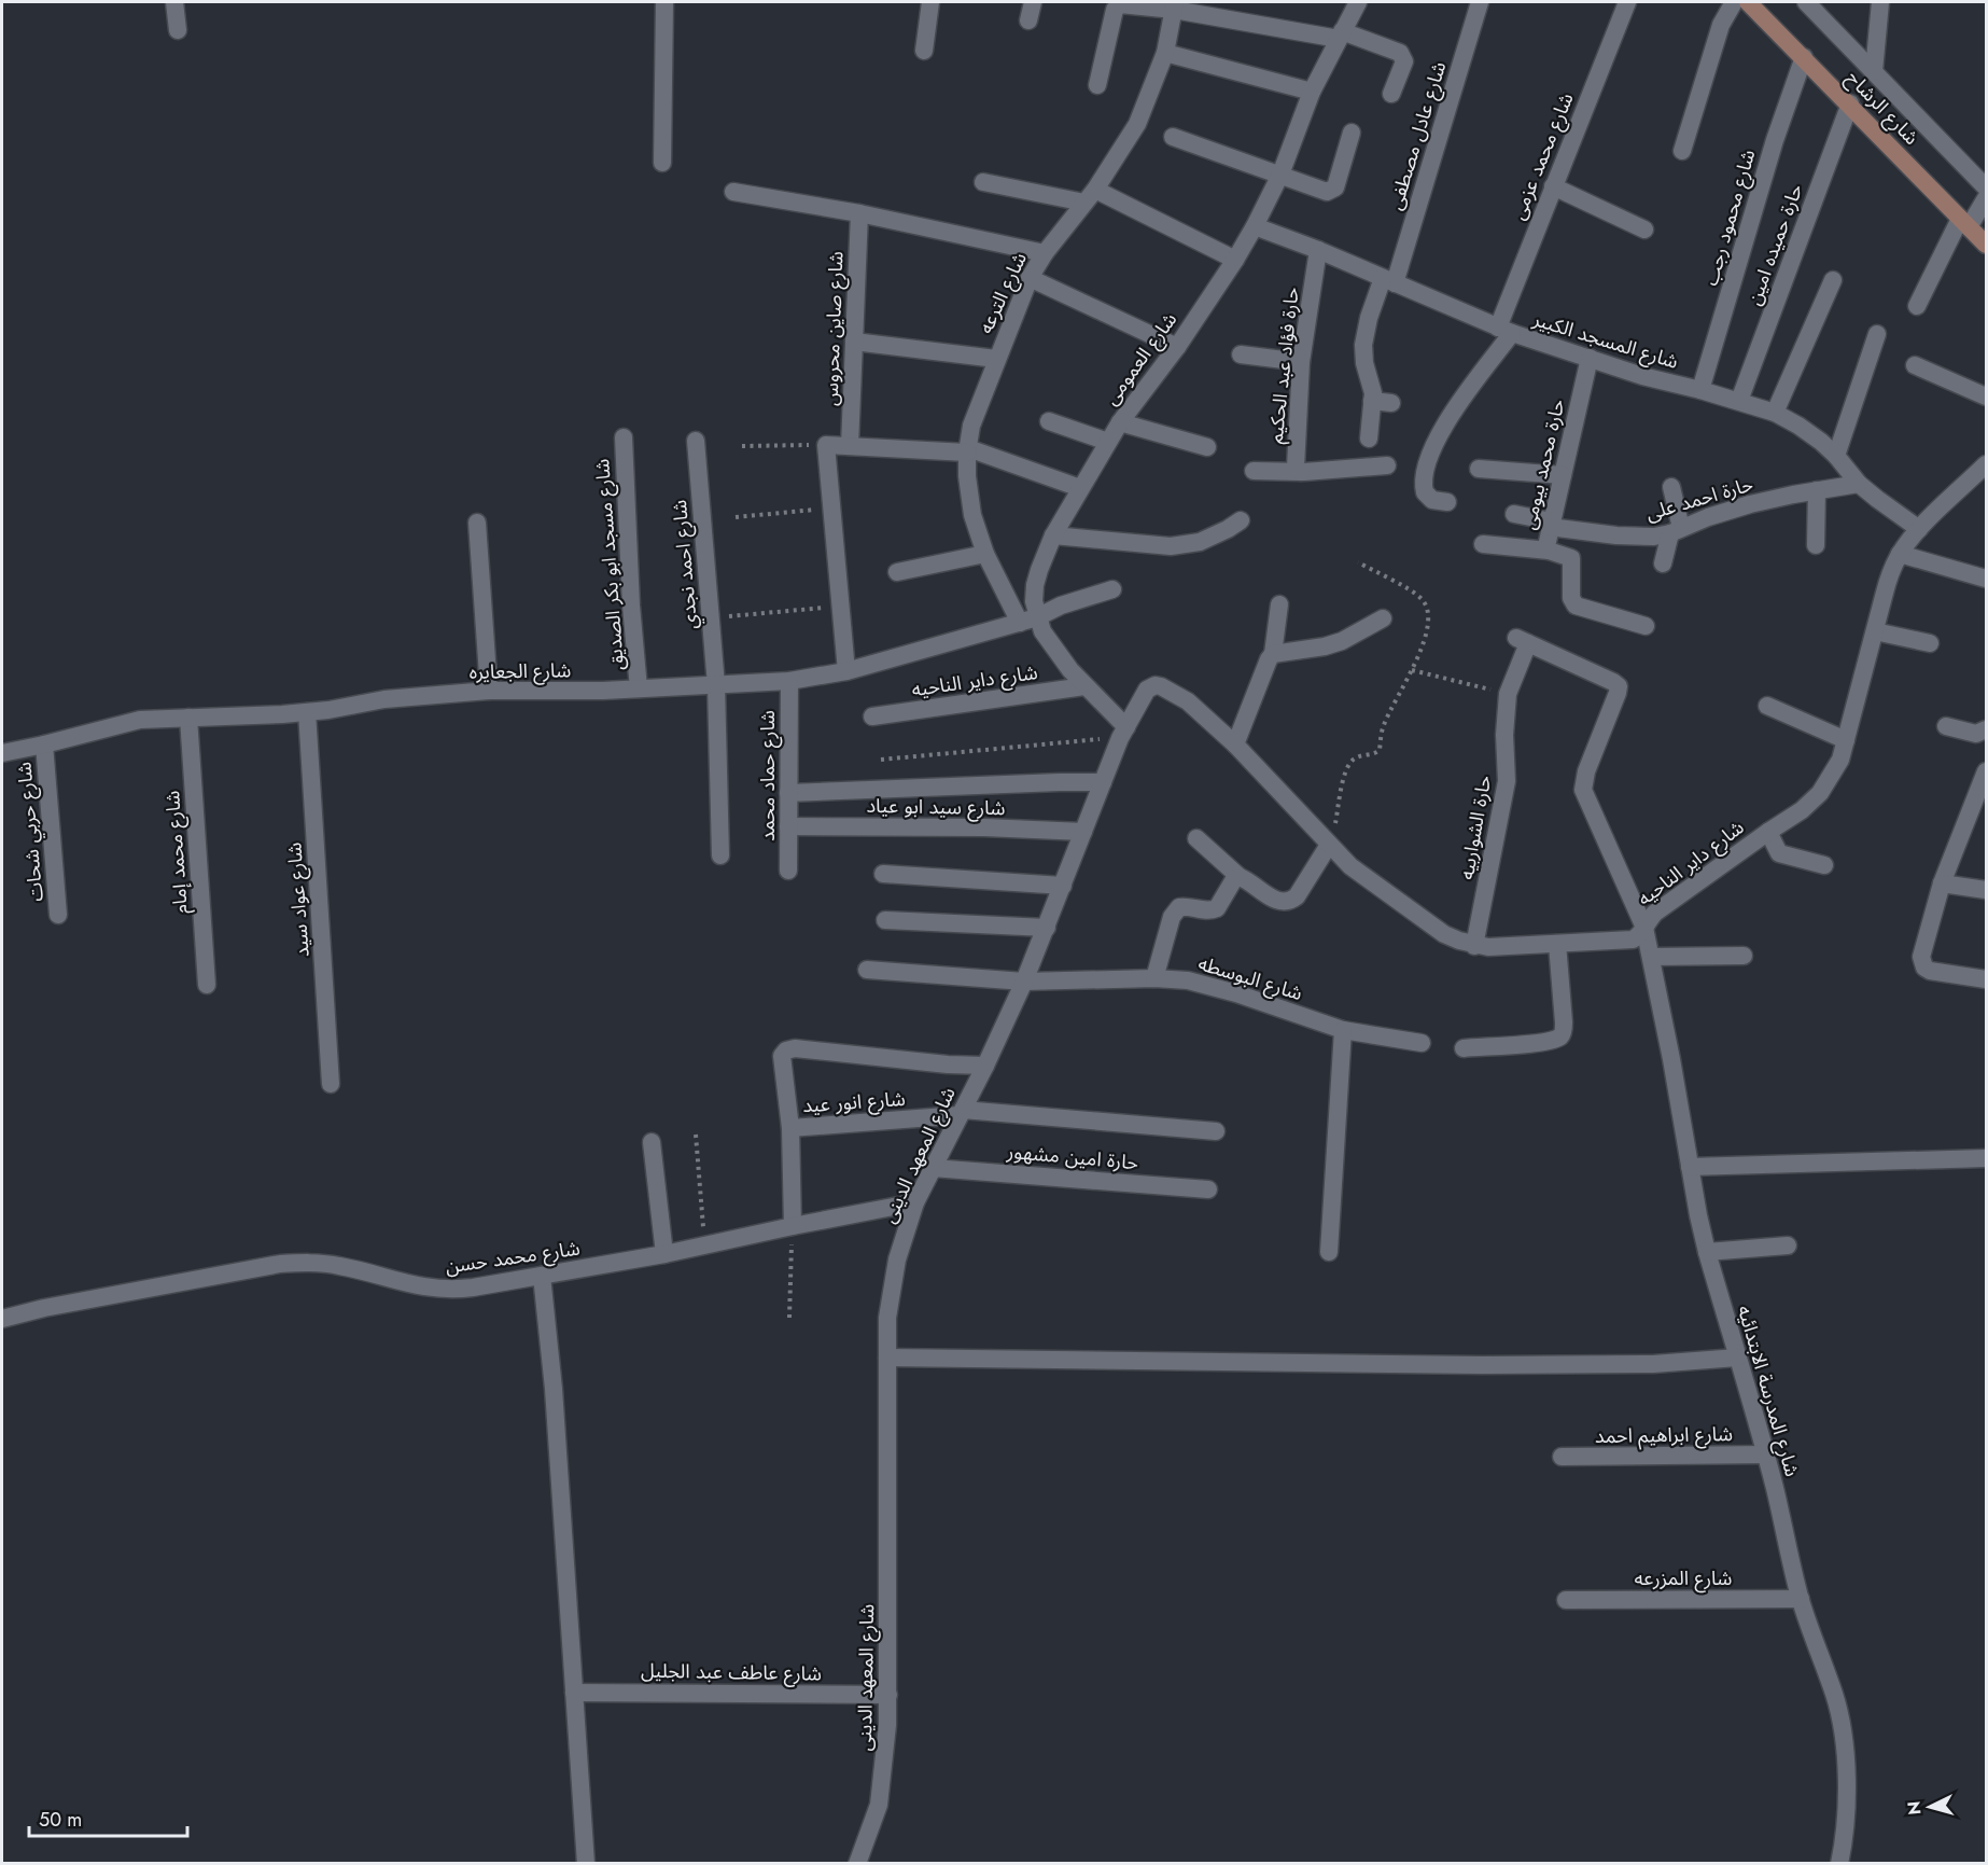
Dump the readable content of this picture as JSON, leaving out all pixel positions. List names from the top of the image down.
{
  "streets": {
    "main road": ["شارع الرشاح"],
    "street": [
      "شارع عادل مصطفى",
      "شارع محمد عزمى",
      "شارع محمود رجب",
      "حارة حميده امين",
      "شارع الترعه",
      "شارع صاين محروس",
      "شارع المسجد الكبير",
      "شارع العمومى",
      "حارة فؤاد عبد الحكيم",
      "حارة محمد بيومى",
      "حارة احمد على",
      "شارع مسجد ابو بكر الصديق",
      "شارع احمد نجدي",
      "شارع الجعايره",
      "شارع داير الناحيه",
      "شارع حماد محمد",
      "شارع سيد ابو عياد",
      "حارة الشواربيه",
      "شارع حربي شحات",
      "شارع محمد إمام",
      "شارع عواد سيد",
      "شارع البوسطه",
      "شارع انور عيد",
      "شارع المعهد الدينى",
      "حارة امين مشهور",
      "شارع محمد حسن",
      "شارع المدرسة الابتدائيه",
      "شارع ابراهيم احمد",
      "شارع المزرعه",
      "شارع عاطف عبد الجليل"
    ]
  },
  "crossings": [
    ["شارع الرشاح", "شارع محمود رجب"],
    ["شارع الرشاح", "حارة حميده امين"],
    ["شارع عادل مصطفى", "شارع المسجد الكبير"],
    ["شارع محمد عزمى", "شارع المسجد الكبير"],
    ["شارع محمود رجب", "شارع المسجد الكبير"],
    ["حارة حميده امين", "شارع المسجد الكبير"],
    ["شارع الترعه", "شارع العمومى"],
    ["شارع الترعه", "شارع الجعايره"],
    ["شارع المسجد الكبير", "شارع العمومى"],
    ["شارع المسجد الكبير", "حارة فؤاد عبد الحكيم"],
    ["شارع المسجد الكبير", "حارة محمد بيومى"],
    ["شارع المسجد الكبير", "حارة احمد على"],
    ["شارع المسجد الكبير", "شارع داير الناحيه"],
    ["شارع العمومى", "شارع الجعايره"],
    ["شارع العمومى", "شارع داير الناحيه"],
    ["شارع العمومى", "شارع المعهد الدينى"],
    ["حارة محمد بيومى", "حارة احمد على"],
    ["شارع مسجد ابو بكر الصديق", "شارع الجعايره"],
    ["شارع احمد نجدي", "شارع الجعايره"],
    ["شارع الجعايره", "شارع حماد محمد"],
    ["شارع الجعايره", "شارع حربي شحات"],
    ["شارع الجعايره", "شارع محمد إمام"],
    ["شارع الجعايره", "شارع عواد سيد"],
    ["شارع داير الناحيه", "حارة الشواربيه"],
    ["شارع داير الناحيه", "شارع المعهد الدينى"],
    ["شارع داير الناحيه", "شارع المدرسة الابتدائيه"],
    ["شارع حماد محمد", "شارع سيد ابو عياد"],
    ["شارع سيد ابو عياد", "شارع المعهد الدينى"],
    ["حارة الشواربيه", "شارع المدرسة الابتدائيه"],
    ["شارع البوسطه", "شارع المعهد الدينى"],
    ["شارع انور عيد", "شارع المعهد الدينى"],
    ["شارع المعهد الدينى", "حارة امين مشهور"],
    ["شارع المعهد الدينى", "شارع محمد حسن"],
    ["شارع المعهد الدينى", "شارع عاطف عبد الجليل"],
    ["شارع المدرسة الابتدائيه", "شارع ابراهيم احمد"],
    ["شارع المدرسة الابتدائيه", "شارع المزرعه"]
  ],
  "scale_bar": "50 m",
  "north": "left"
}
